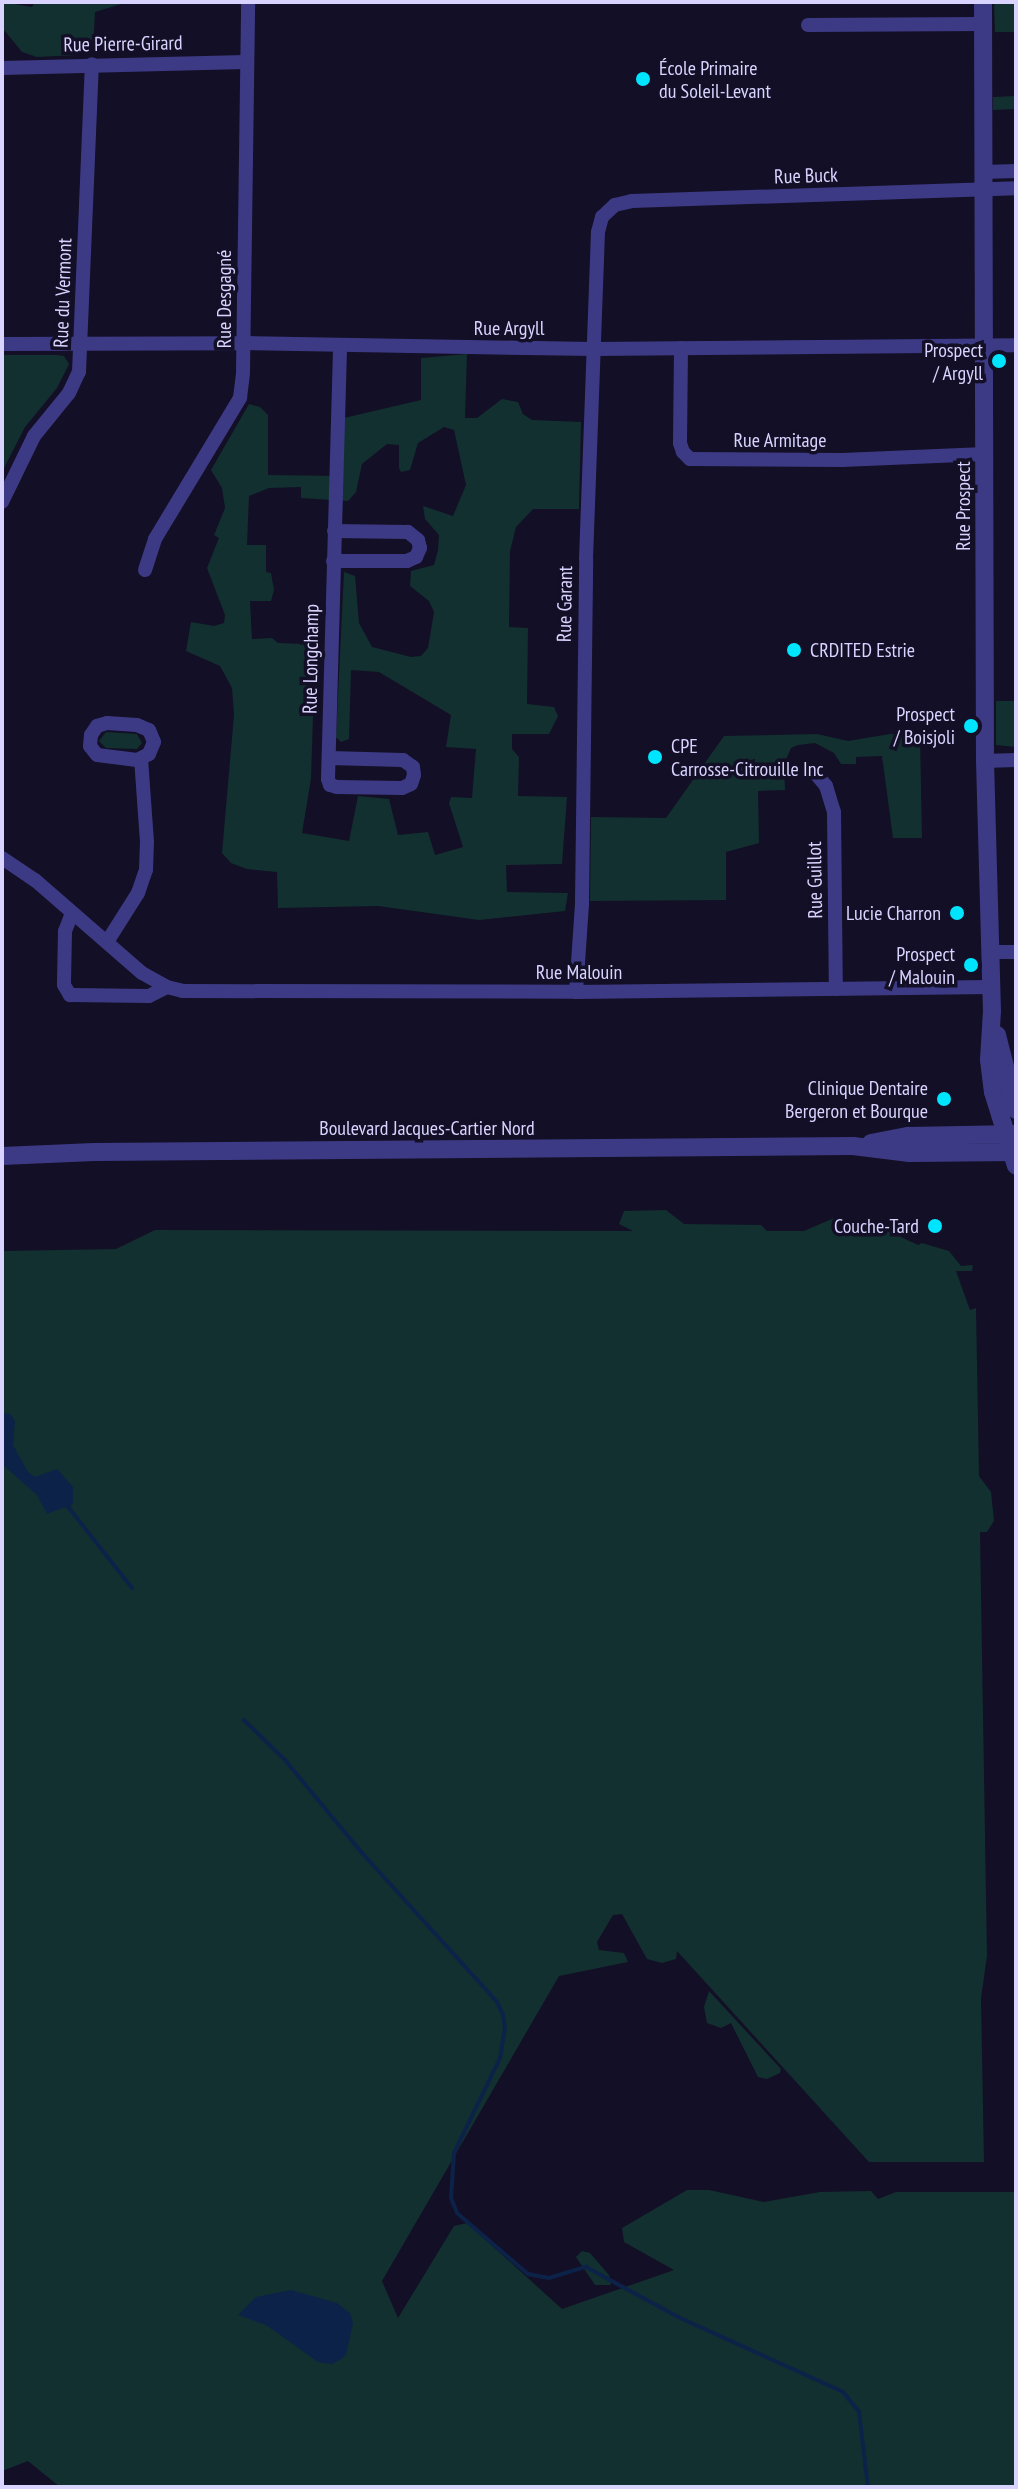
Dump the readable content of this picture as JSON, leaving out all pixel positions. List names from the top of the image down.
{
  "streets": {
    "street": [
      "Rue Pierre-Girard",
      "Rue Buck",
      "Rue du Vermont",
      "Rue Desgagné",
      "Rue Argyll",
      "Rue Armitage",
      "Rue Prospect",
      "Rue Garant",
      "Rue Longchamp",
      "Rue Guillot",
      "Rue Malouin",
      "Boulevard Jacques-Cartier Nord"
    ]
  },
  "crossings": [
    ["Rue Pierre-Girard", "Rue du Vermont"],
    ["Rue Pierre-Girard", "Rue Desgagné"],
    ["Rue Buck", "Rue Prospect"],
    ["Rue Buck", "Rue Garant"],
    ["Rue du Vermont", "Rue Argyll"],
    ["Rue Desgagné", "Rue Argyll"],
    ["Rue Argyll", "Rue Armitage"],
    ["Rue Argyll", "Rue Prospect"],
    ["Rue Argyll", "Rue Garant"],
    ["Rue Argyll", "Rue Longchamp"],
    ["Rue Armitage", "Rue Prospect"],
    ["Rue Prospect", "Rue Malouin"],
    ["Rue Prospect", "Boulevard Jacques-Cartier Nord"],
    ["Rue Garant", "Rue Malouin"],
    ["Rue Guillot", "Rue Malouin"]
  ],
  "places": [
    "École Primaire du Soleil-Levant",
    "Prospect / Argyll",
    "CRDITED Estrie",
    "Prospect / Boisjoli",
    "CPE Carrosse-Citrouille Inc",
    "Lucie Charron",
    "Prospect / Malouin",
    "Clinique Dentaire Bergeron et Bourque",
    "Couche-Tard"
  ]
}
